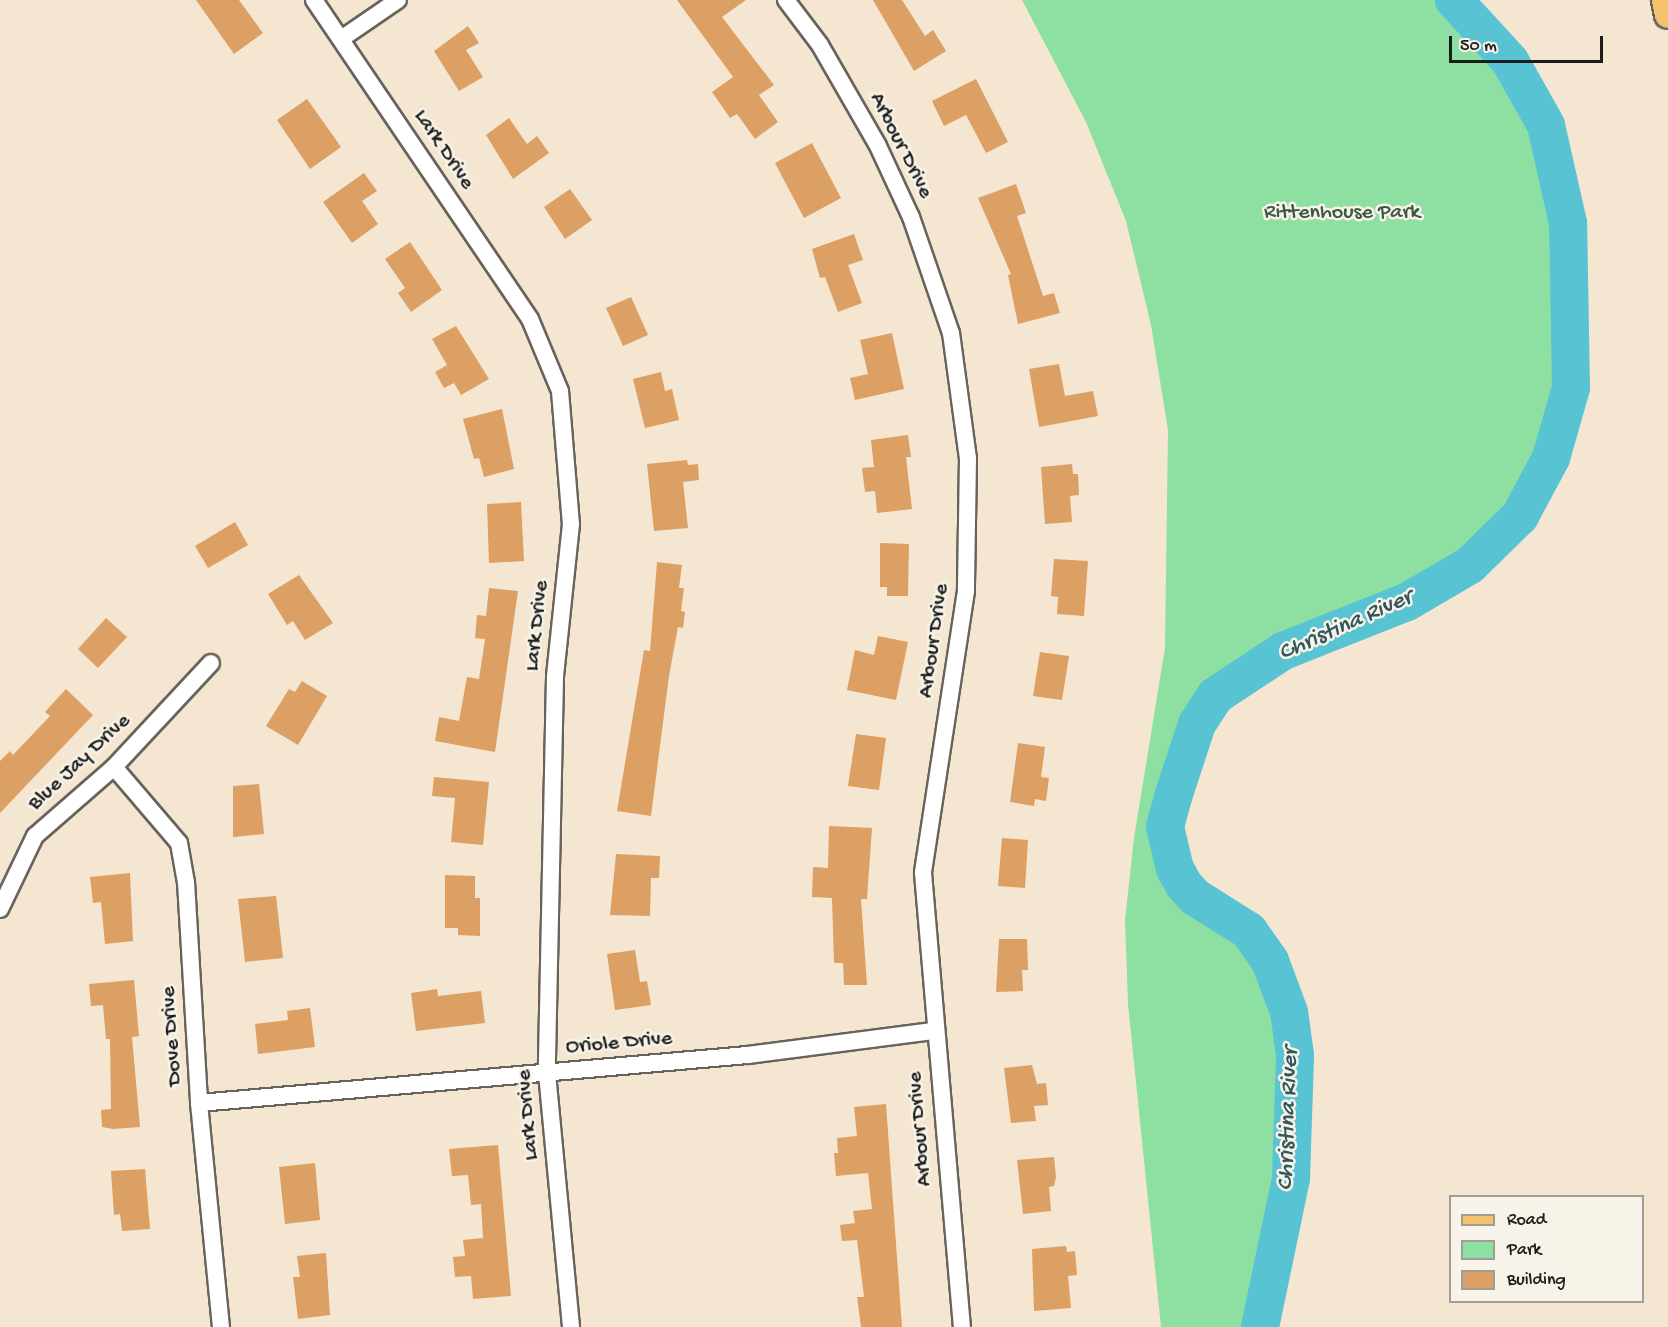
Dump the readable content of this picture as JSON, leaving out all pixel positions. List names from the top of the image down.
{
  "streets": {
    "street": [
      "Arbour Drive",
      "Lark Drive",
      "Blue Jay Drive",
      "Dove Drive",
      "Oriole Drive"
    ]
  },
  "crossings": [
    ["Arbour Drive", "Oriole Drive"],
    ["Lark Drive", "Oriole Drive"],
    ["Blue Jay Drive", "Dove Drive"],
    ["Dove Drive", "Oriole Drive"]
  ],
  "water": ["Christina River"],
  "parks": ["Rittenhouse Park"],
  "legend": ["Road", "Park", "Building"],
  "scale_bar": "50 m"
}
